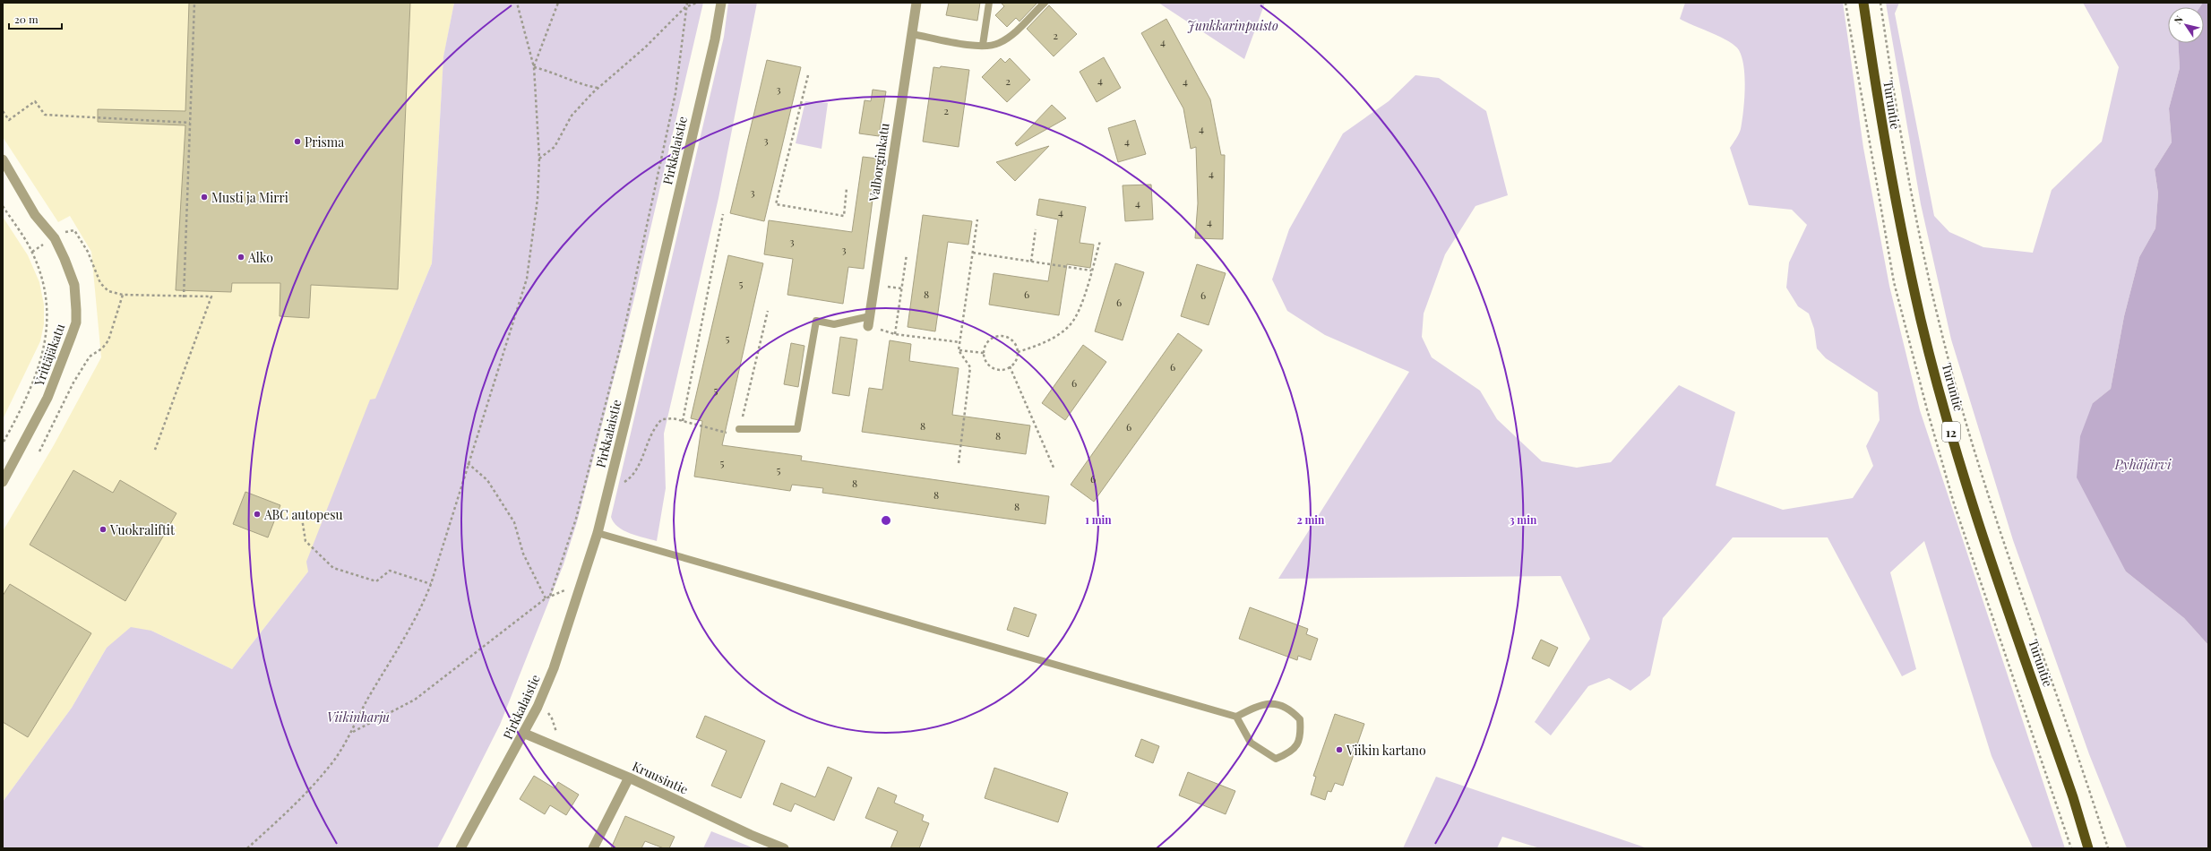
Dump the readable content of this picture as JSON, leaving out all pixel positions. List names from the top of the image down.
{
  "streets": {
    "highway": ["Turuntie", "12"],
    "street": [
      "Pirkkalaistie",
      "Valborginkatu",
      "Yrittäjäkatu",
      "Kruusintie"
    ]
  },
  "crossings": [
    ["Pirkkalaistie", "Kruusintie"]
  ],
  "water": ["Pyhäjärvi"],
  "parks": ["Junkkarinpuisto", "Viikinharju"],
  "places": [
    "Prisma",
    "Musti ja Mirri",
    "Alko",
    "ABC autopesu",
    "Vuokraliftit",
    "Viikin kartano"
  ],
  "house_numbers": [
    "2",
    "4",
    "4",
    "2",
    "4",
    "3",
    "2",
    "4",
    "3",
    "4",
    "4",
    "3",
    "4",
    "4",
    "4",
    "3",
    "3",
    "5",
    "8",
    "6",
    "6",
    "6",
    "5",
    "6",
    "6",
    "5",
    "8",
    "6",
    "8",
    "5",
    "5",
    "6",
    "8",
    "8",
    "8"
  ],
  "scale_bar": "20 m",
  "north": "top left",
  "rings": ["1 min", "2 min", "3 min"]
}
